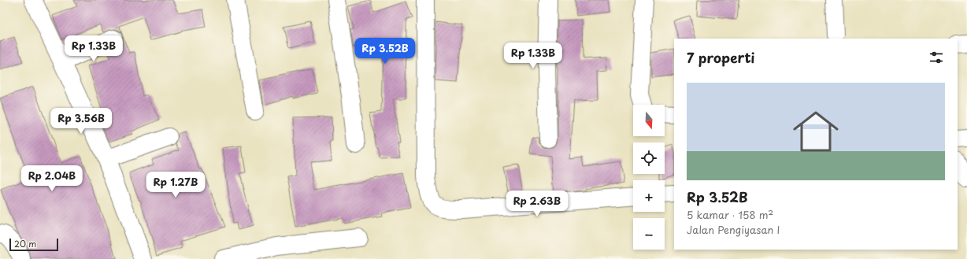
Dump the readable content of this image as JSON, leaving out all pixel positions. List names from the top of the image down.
{
  "scale_bar": "20 m",
  "north": "bottom",
  "page": {
    "price": [
      "Rp 1.33B",
      "Rp 3.52B",
      "Rp 1.33B",
      "Rp 3.56B",
      "Rp 2.04B",
      "Rp 1.27B",
      "Rp 2.63B"
    ],
    "heading": "7 properti",
    "list": [
      {
        "name": "Rp 3.52B",
        "note": "5 kamar · 158 m² · Jalan Pengiyasan I"
      }
    ],
    "map_buttons": ["+", "−"],
    "scale": "20 m"
  }
}
